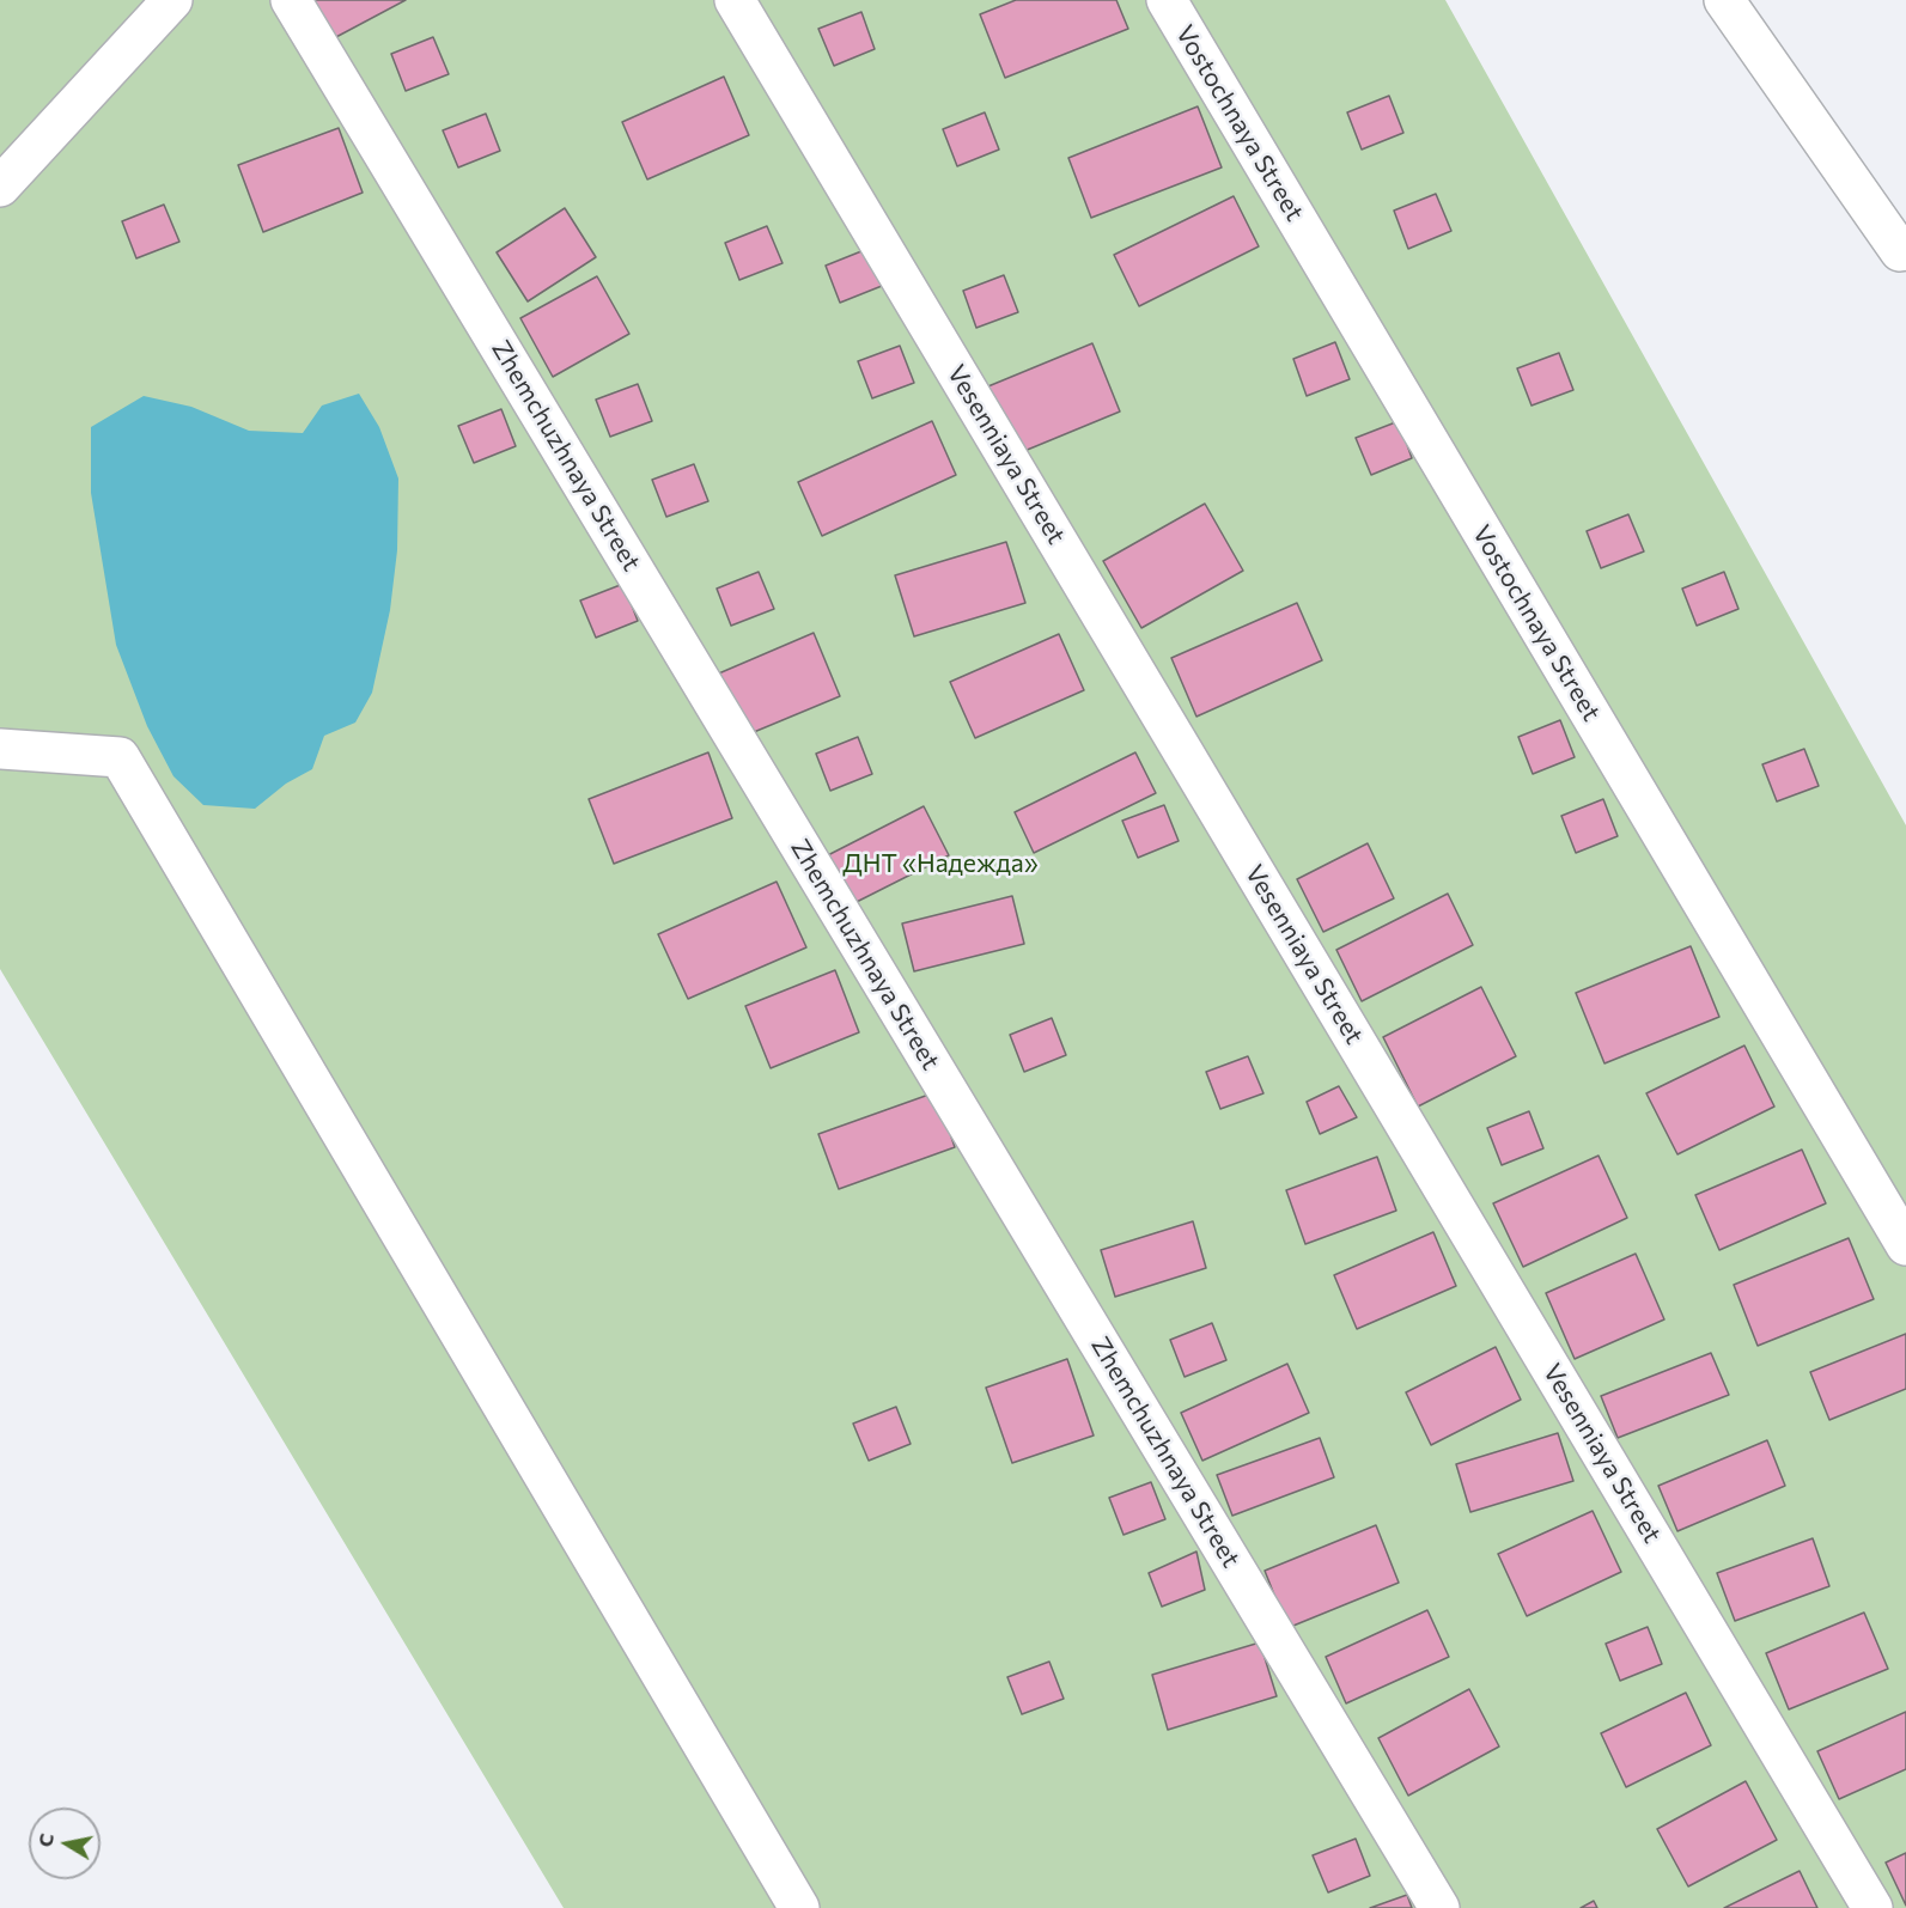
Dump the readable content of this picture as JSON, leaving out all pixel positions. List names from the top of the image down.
{
  "streets": {
    "street": ["Vostochnaya Street", "Vesenniaya Street", "Zhemchuzhnaya Street"]
  },
  "parks": ["ДНТ «Надежда»"],
  "north": "left"
}
